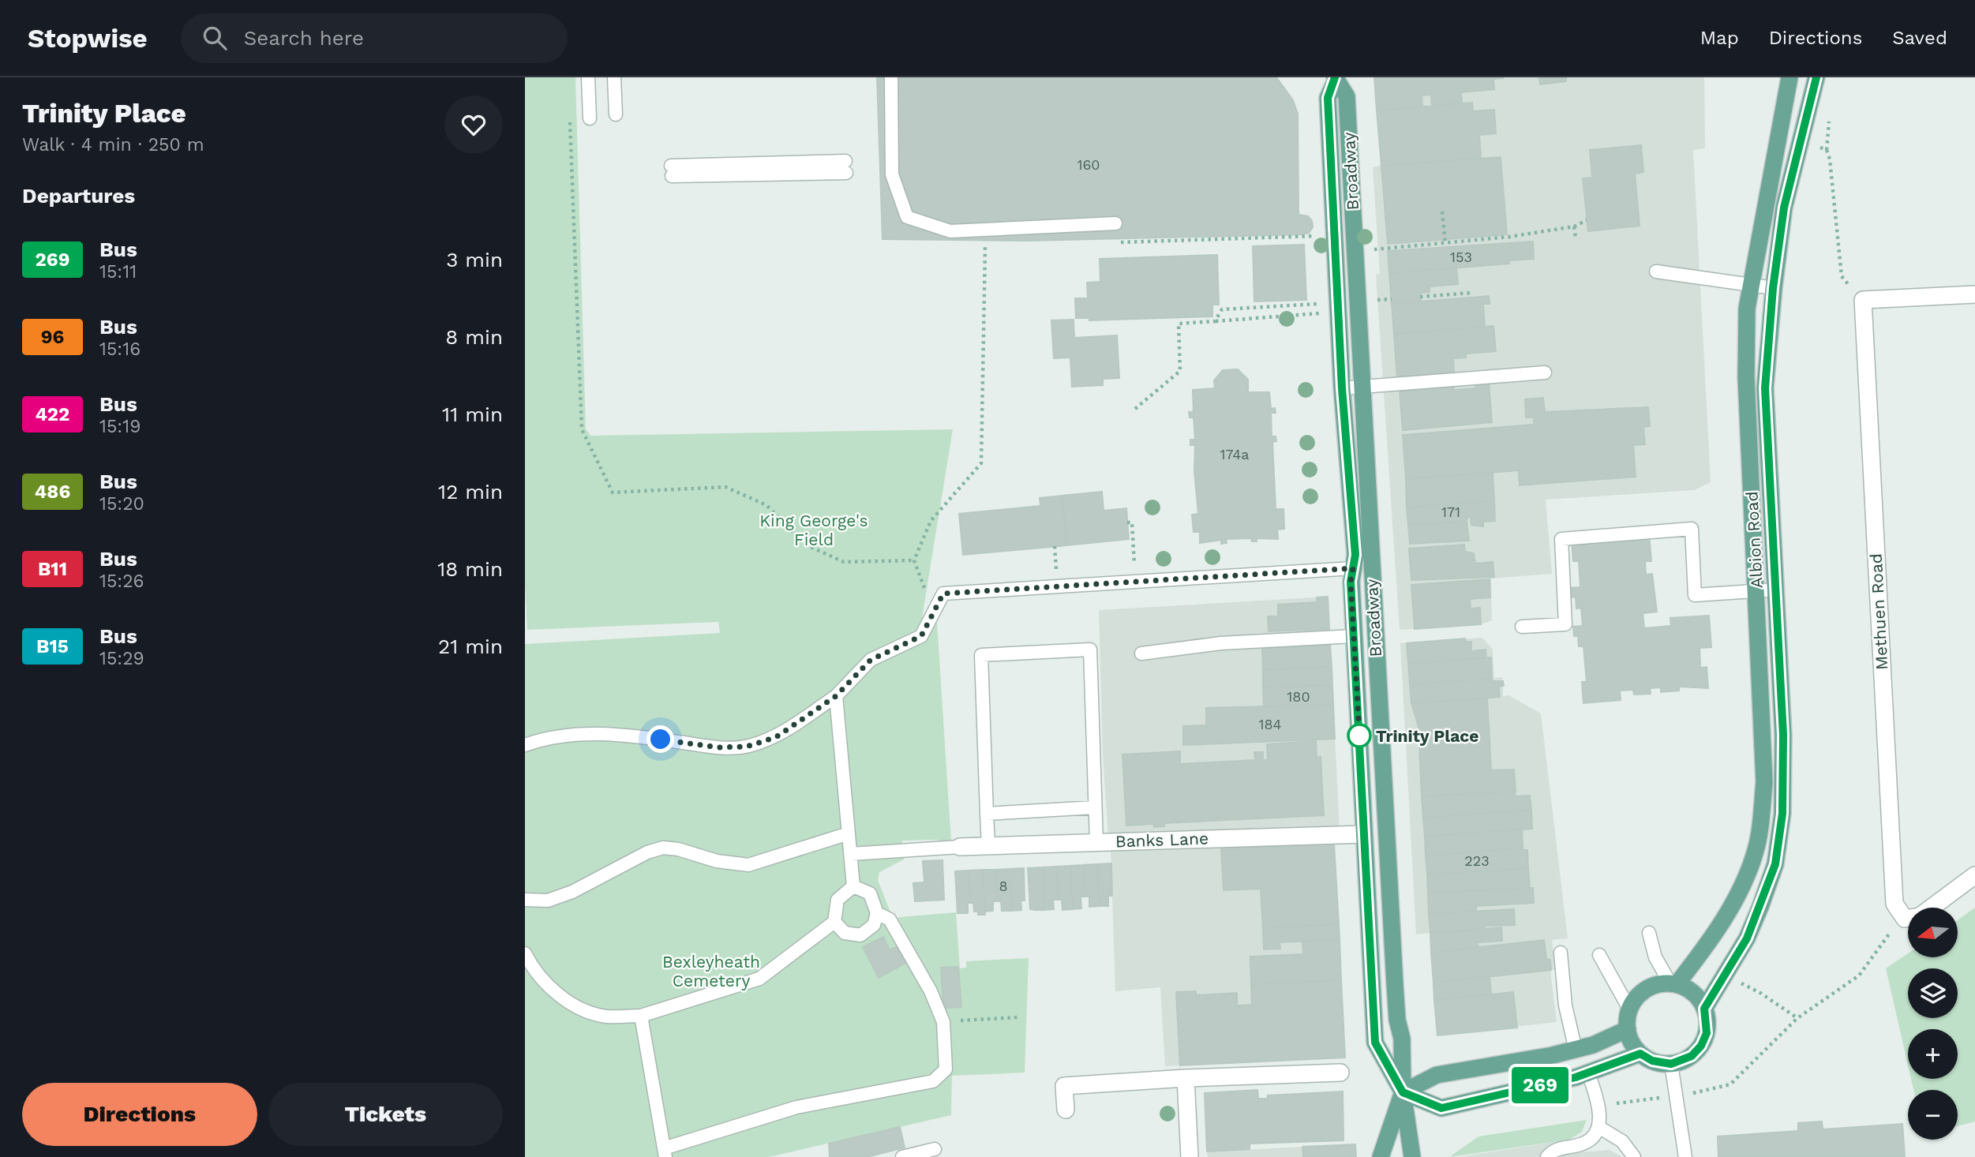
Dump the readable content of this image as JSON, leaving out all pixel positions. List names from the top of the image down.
{
  "streets": {
    "main road": ["Broadway", "Albion Road"],
    "street": ["Methuen Road", "Banks Lane"]
  },
  "crossings": [
    ["Broadway", "Banks Lane"]
  ],
  "parks": ["King George's Field", "Bexleyheath Cemetery"],
  "places": ["Trinity Place"],
  "lines": ["bus line 269"],
  "house_numbers": [
    "160",
    "153",
    "174a",
    "171",
    "180",
    "184",
    "223",
    "8"
  ],
  "north": "left",
  "page": {
    "header": "Stopwise",
    "search": "Search here",
    "nav": ["Map", "Directions", "Saved"],
    "heading": [
      ["Trinity Place", "Walk · 4 min · 250 m"],
      "Departures"
    ],
    "on_map": "269",
    "list": [
      {
        "mark": "269",
        "name": "Bus",
        "note": "15:11",
        "value": "3 min"
      },
      {
        "mark": "96",
        "name": "Bus",
        "note": "15:16",
        "value": "8 min"
      },
      {
        "mark": "422",
        "name": "Bus",
        "note": "15:19",
        "value": "11 min"
      },
      {
        "mark": "486",
        "name": "Bus",
        "note": "15:20",
        "value": "12 min"
      },
      {
        "mark": "B11",
        "name": "Bus",
        "note": "15:26",
        "value": "18 min"
      },
      {
        "mark": "B15",
        "name": "Bus",
        "note": "15:29",
        "value": "21 min"
      }
    ],
    "map_buttons": ["+", "−"],
    "buttons": ["Directions", "Tickets"]
  }
}
